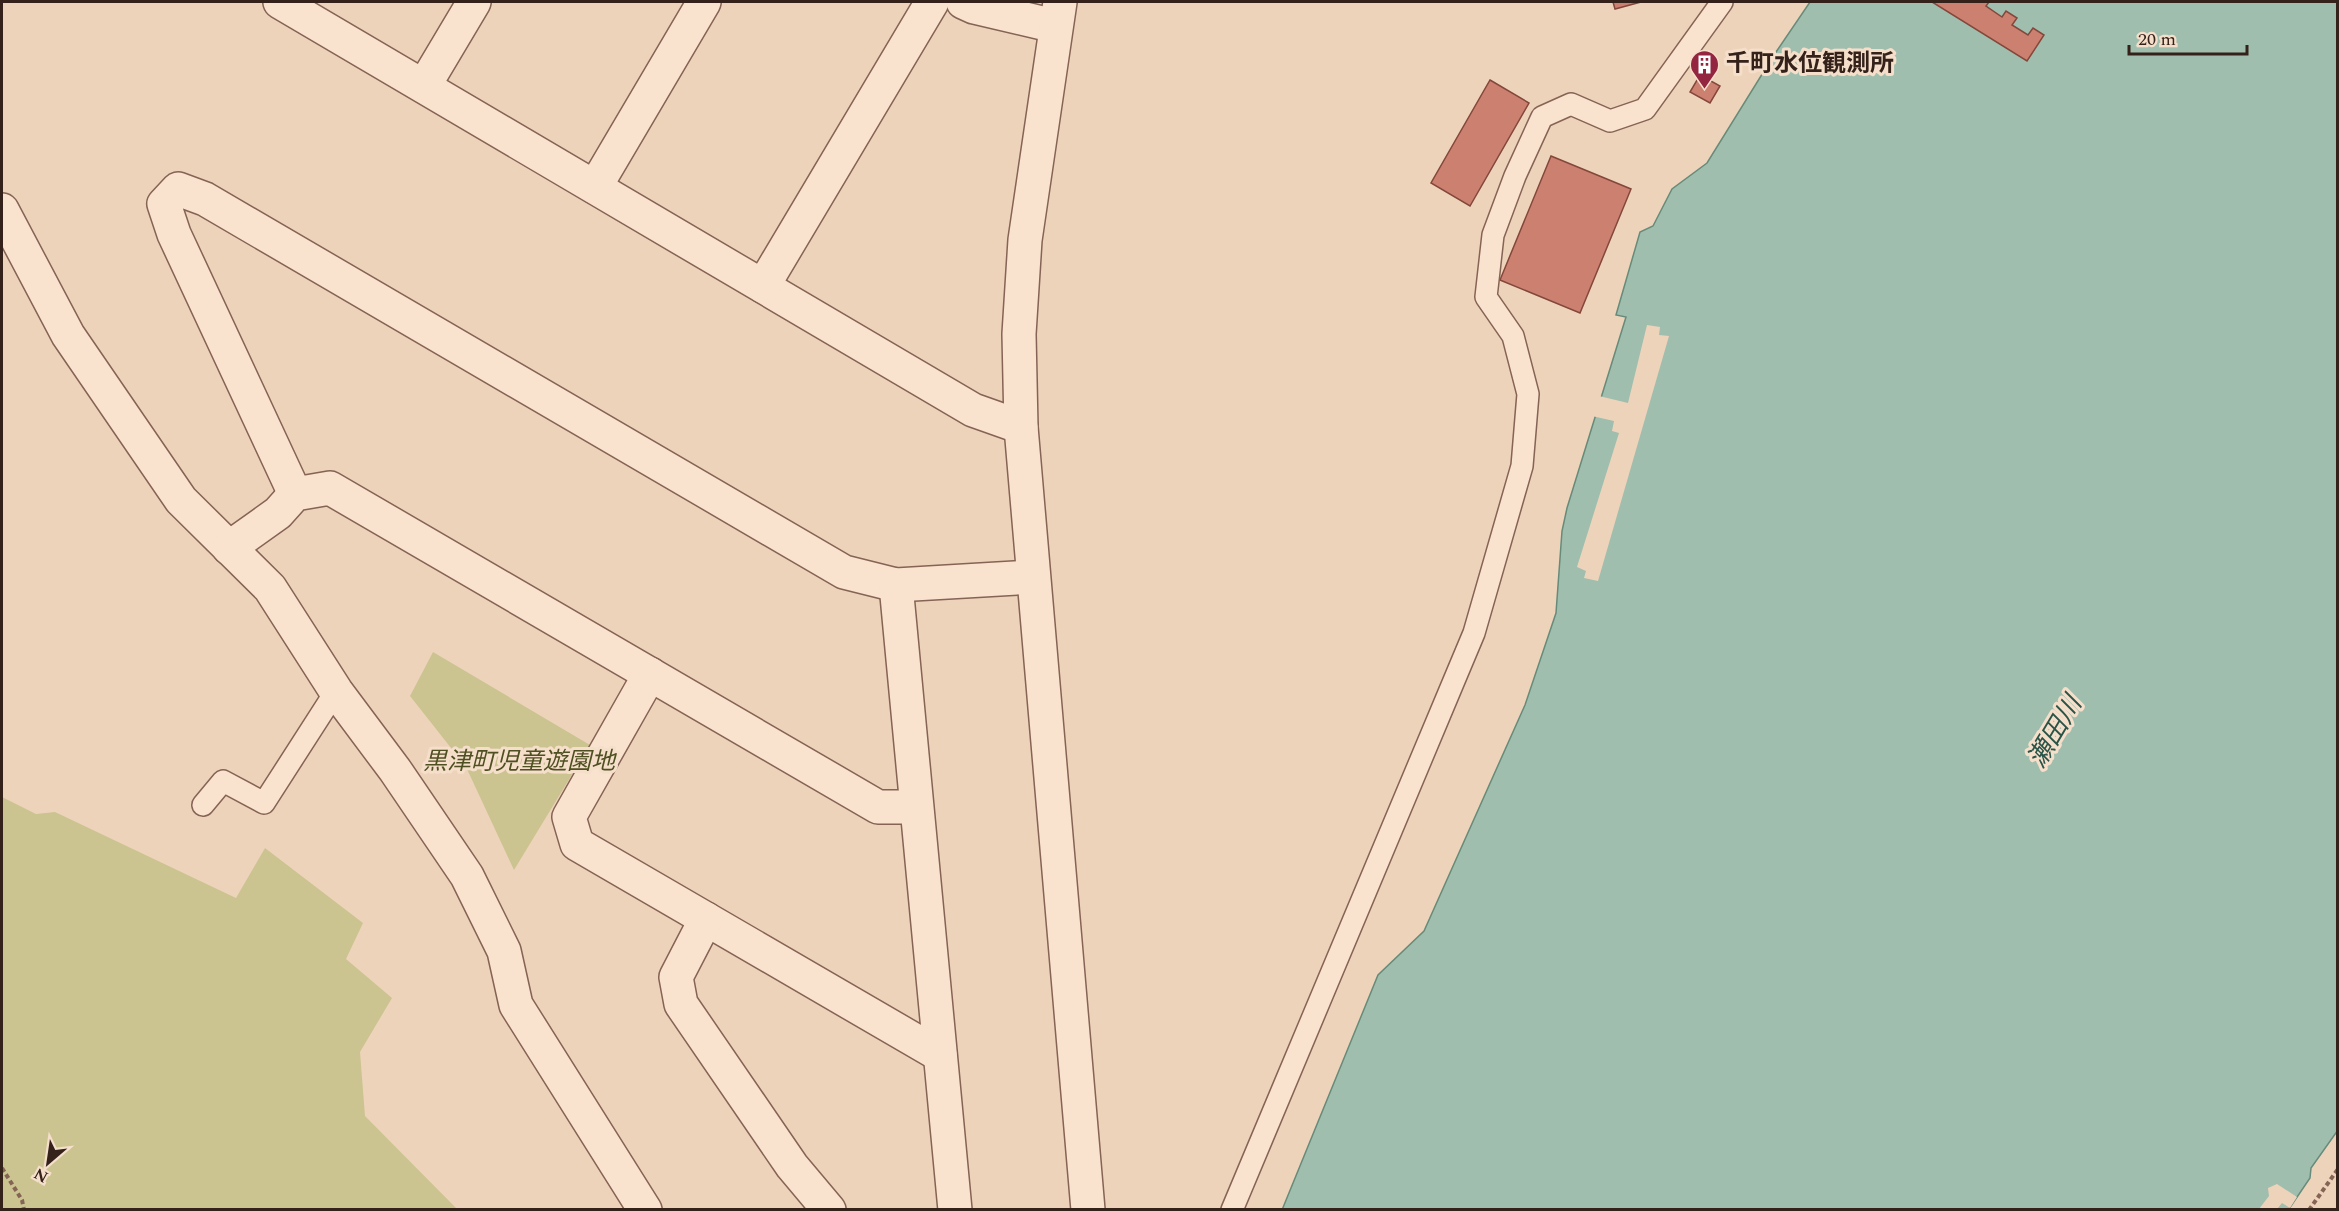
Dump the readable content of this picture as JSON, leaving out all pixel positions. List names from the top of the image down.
{
  "water": ["瀬田川"],
  "parks": ["黒津町児童遊園地"],
  "places": {
    "building": ["千町水位観測所"]
  },
  "scale_bar": "20 m",
  "north": "bottom left"
}
